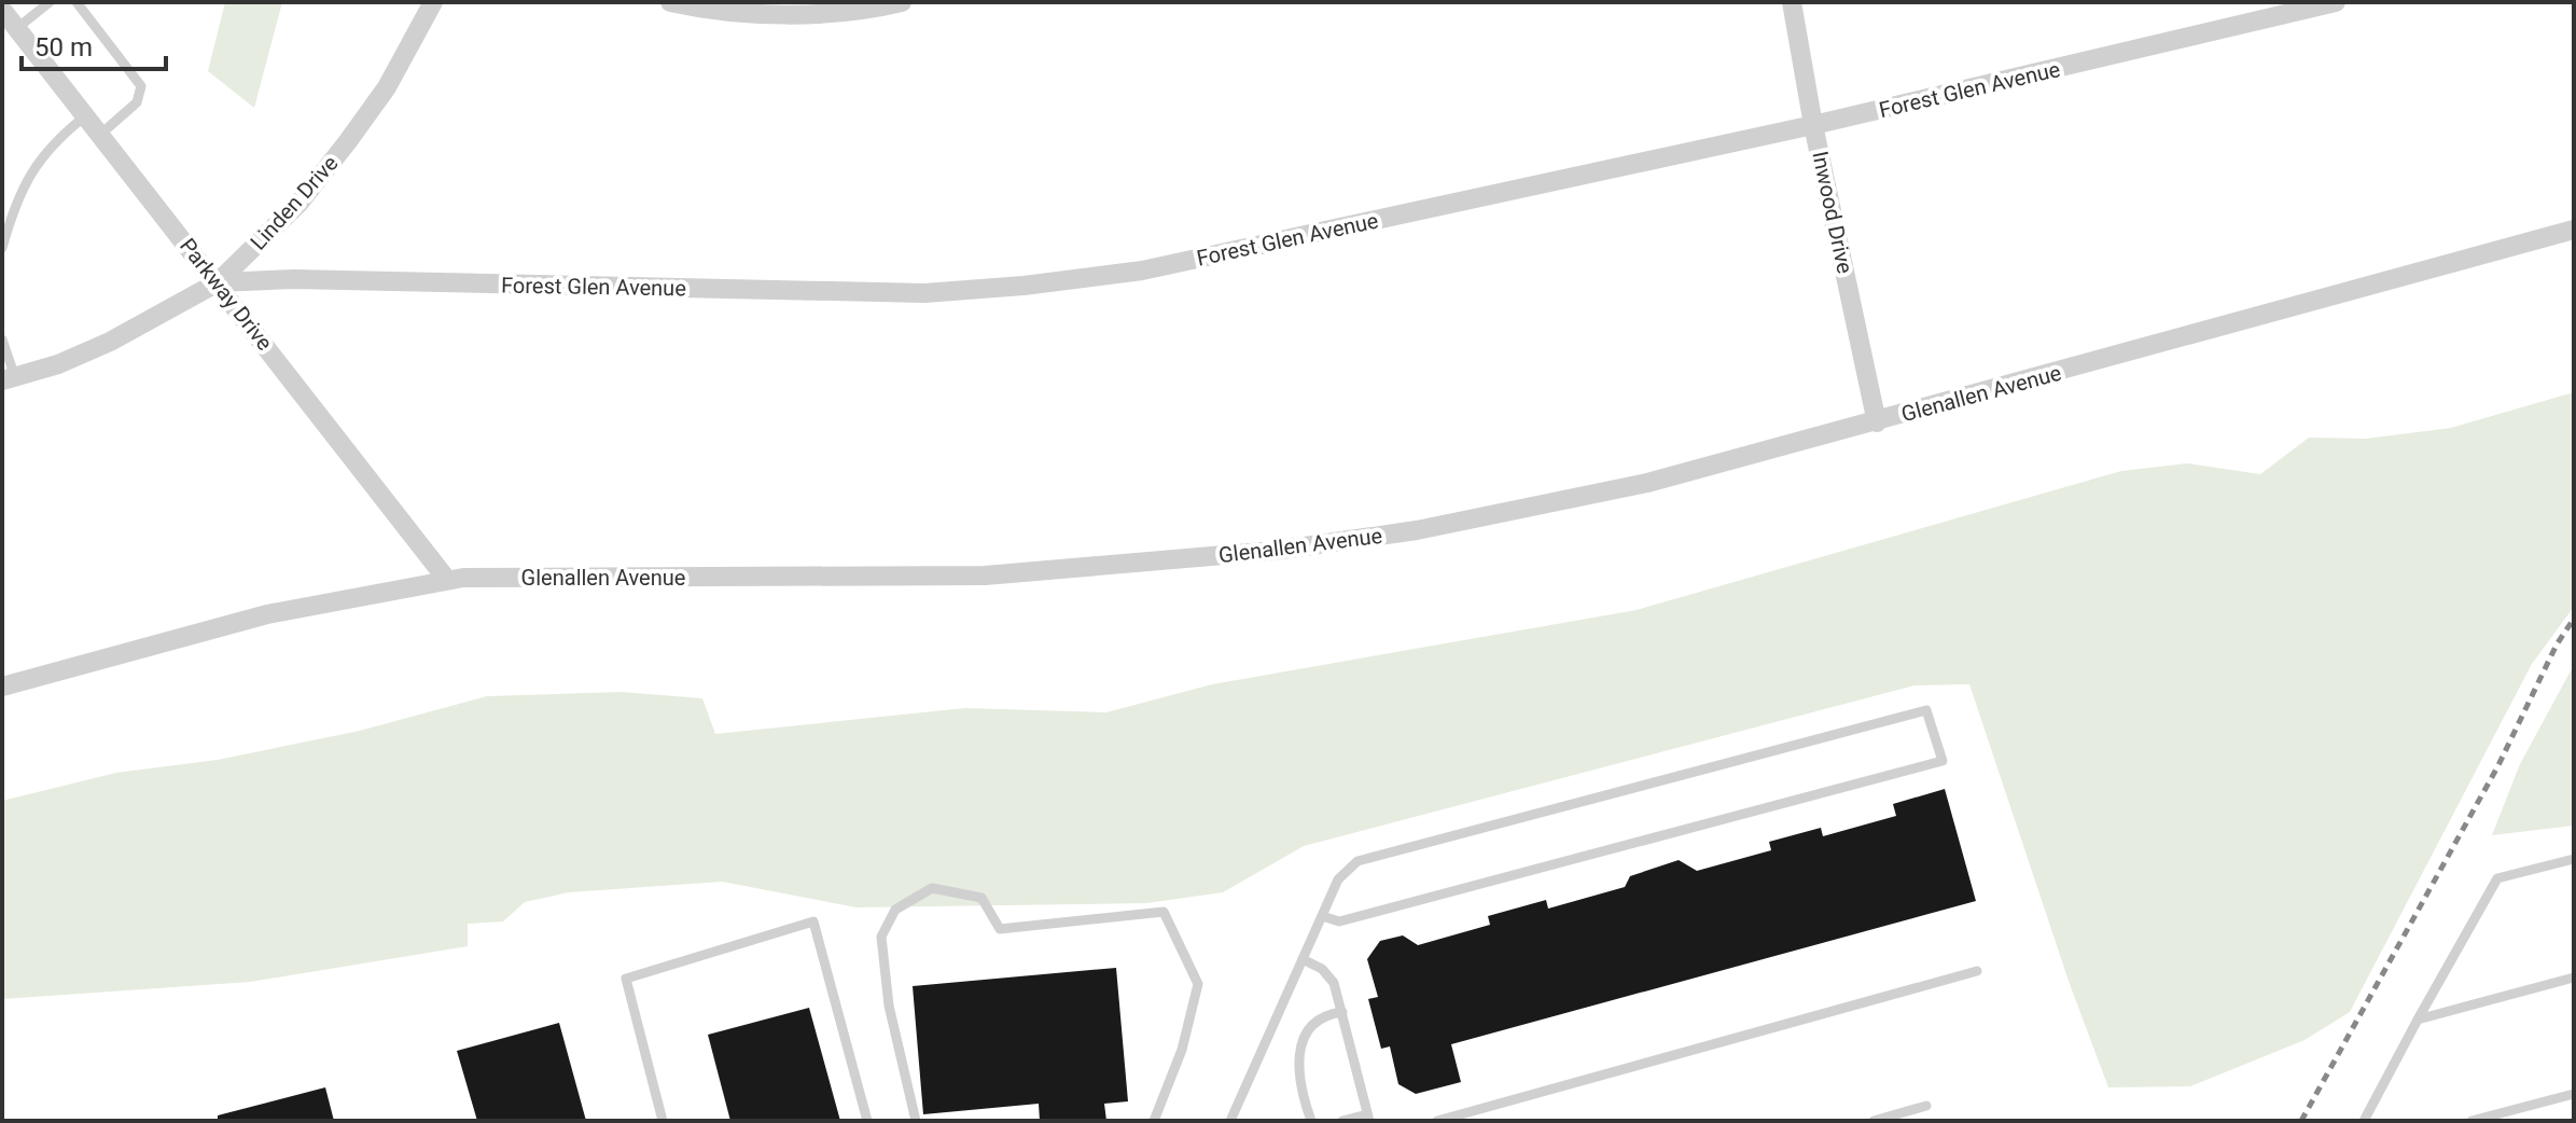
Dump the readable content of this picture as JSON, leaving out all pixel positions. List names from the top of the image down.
{
  "streets": {
    "street": [
      "Forest Glen Avenue",
      "Linden Drive",
      "Inwood Drive",
      "Parkway Drive",
      "Glenallen Avenue"
    ]
  },
  "crossings": [
    ["Forest Glen Avenue", "Linden Drive"],
    ["Forest Glen Avenue", "Inwood Drive"],
    ["Forest Glen Avenue", "Parkway Drive"],
    ["Linden Drive", "Parkway Drive"],
    ["Inwood Drive", "Glenallen Avenue"],
    ["Parkway Drive", "Glenallen Avenue"]
  ],
  "scale_bar": "50 m"
}
